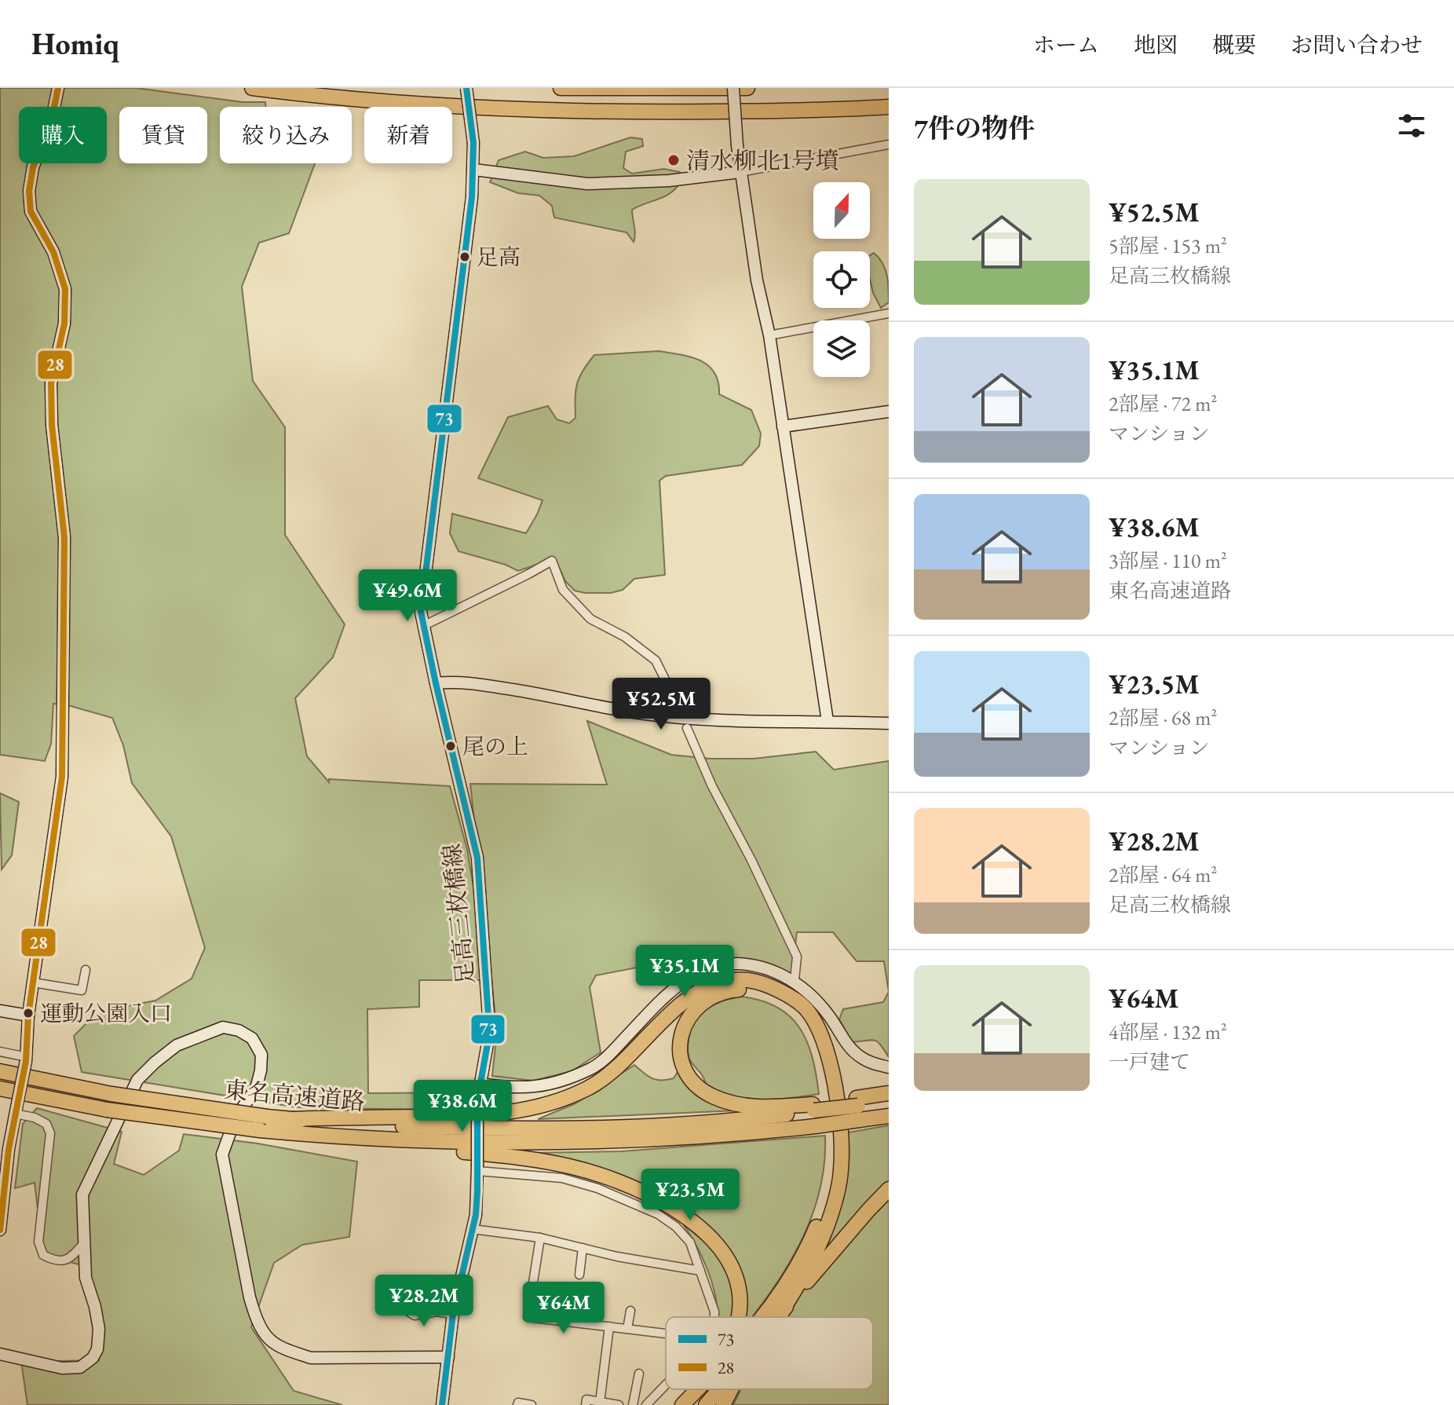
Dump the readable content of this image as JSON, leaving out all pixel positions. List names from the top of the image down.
{
  "streets": {
    "highway": ["東名高速道路"],
    "street": ["足高三枚橋線"]
  },
  "places": [
    "清水柳北1号墳",
    "足高",
    "尾の上",
    "運動公園入口"
  ],
  "lines": ["transit line 73", "transit line 28"],
  "legend": ["73", "28"],
  "north": "top",
  "page": {
    "header": "Homiq",
    "nav": [
      "ホーム",
      "地図",
      "概要",
      "お問い合わせ"
    ],
    "heading": "7件の物件",
    "chip": [
      "購入",
      "賃貸",
      "絞り込み",
      "新着"
    ],
    "list": [
      {
        "name": "¥52.5M",
        "note": "5部屋 · 153 m² · 足高三枚橋線"
      },
      {
        "name": "¥35.1M",
        "note": "2部屋 · 72 m² · マンション"
      },
      {
        "name": "¥38.6M",
        "note": "3部屋 · 110 m² · 東名高速道路"
      },
      {
        "name": "¥23.5M",
        "note": "2部屋 · 68 m² · マンション"
      },
      {
        "name": "¥28.2M",
        "note": "2部屋 · 64 m² · 足高三枚橋線"
      },
      {
        "name": "¥64M",
        "note": "4部屋 · 132 m² · 一戸建て"
      }
    ],
    "price": [
      "¥49.6M",
      "¥52.5M",
      "¥35.1M",
      "¥38.6M",
      "¥23.5M",
      "¥28.2M",
      "¥64M"
    ]
  }
}
